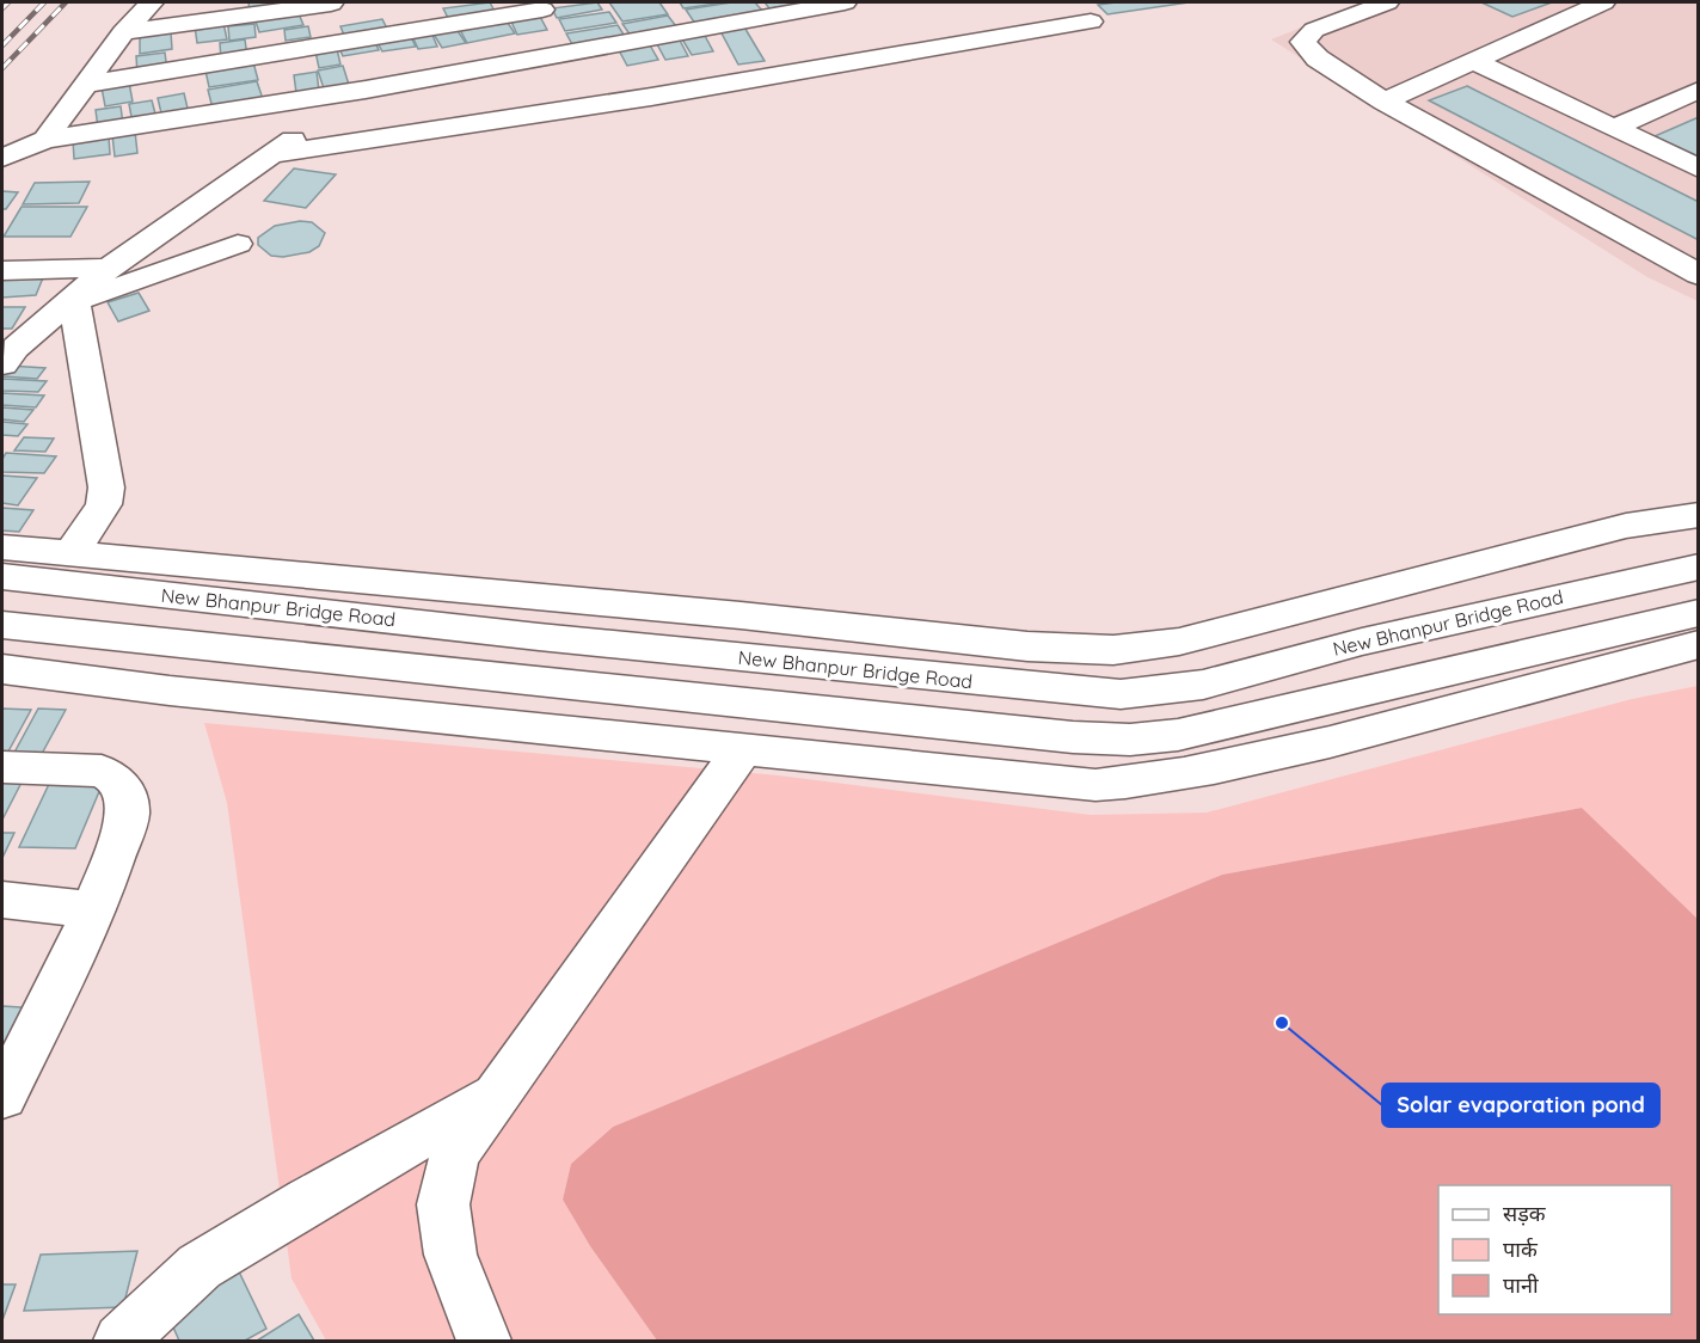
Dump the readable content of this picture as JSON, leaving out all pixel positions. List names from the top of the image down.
{
  "streets": {
    "street": ["New Bhanpur Bridge Road"]
  },
  "places": ["Solar evaporation pond"],
  "legend": ["सड़क", "पार्क", "पानी"]
}
